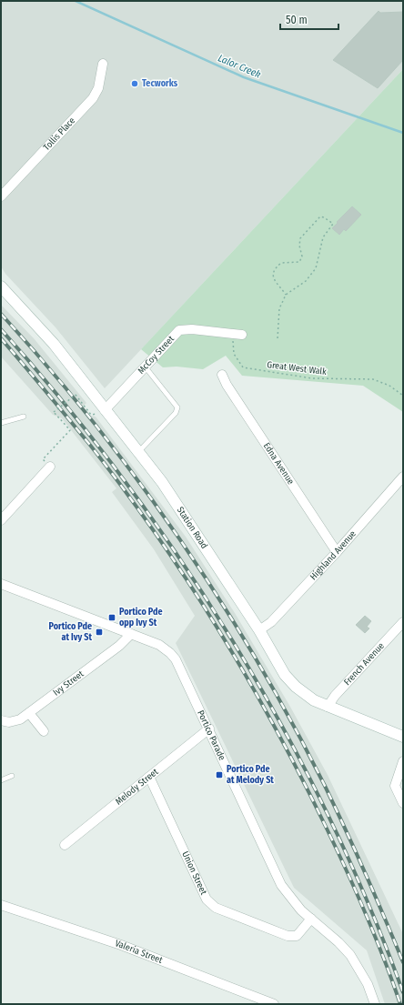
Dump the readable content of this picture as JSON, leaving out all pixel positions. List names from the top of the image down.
{
  "streets": {
    "main road": ["Station Road"],
    "street": [
      "Tollis Place",
      "McCoy Street",
      "Edna Avenue",
      "Highland Avenue",
      "French Avenue",
      "Ivy Street",
      "Portico Parade",
      "Melody Street",
      "Union Street",
      "Valeria Street"
    ],
    "path": ["Great West Walk"]
  },
  "crossings": [
    ["McCoy Street", "Great West Walk"],
    ["McCoy Street", "Station Road"],
    ["Edna Avenue", "Highland Avenue"],
    ["Station Road", "Highland Avenue"],
    ["Station Road", "French Avenue"],
    ["Ivy Street", "Portico Parade"],
    ["Portico Parade", "Melody Street"],
    ["Portico Parade", "Union Street"],
    ["Melody Street", "Union Street"]
  ],
  "water": ["Lalor Creek"],
  "places": {
    "other": ["Tecworks"],
    "transit": ["Portico Pde opp Ivy St", "Portico Pde at Ivy St", "Portico Pde at Melody St"]
  },
  "scale_bar": "50 m"
}
